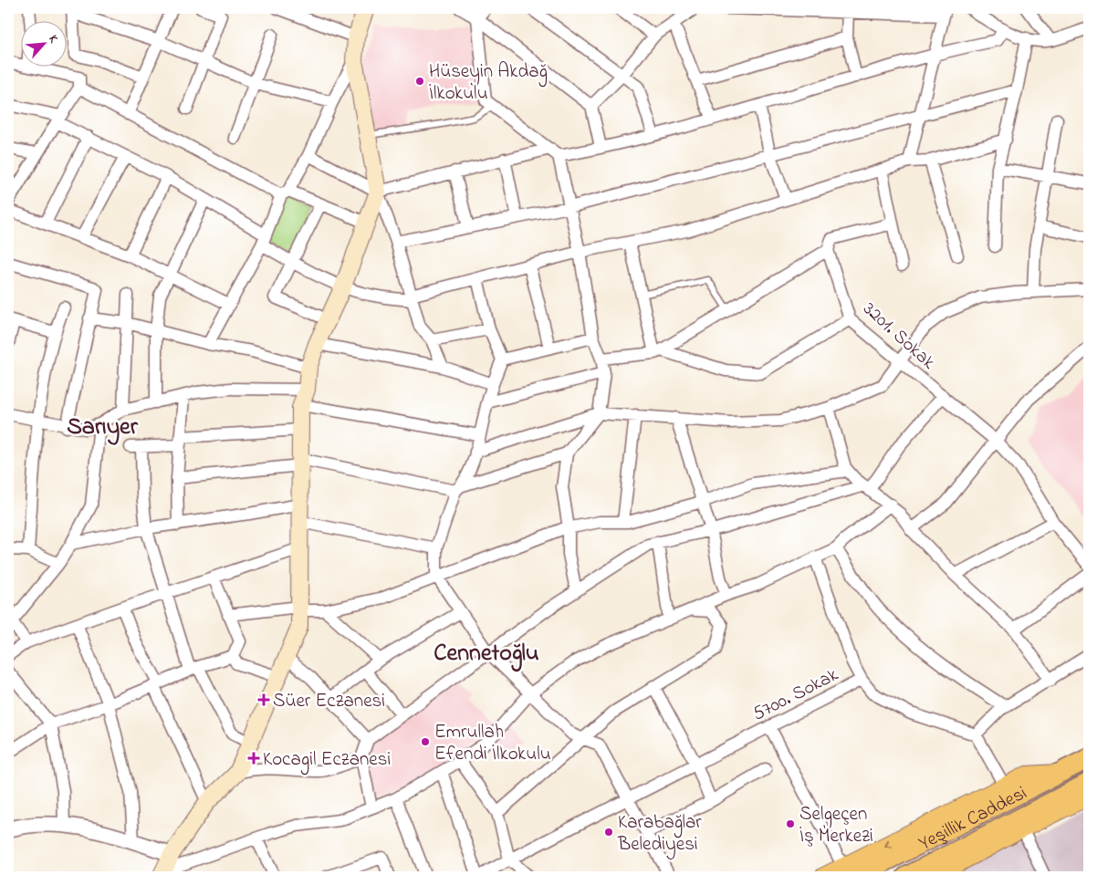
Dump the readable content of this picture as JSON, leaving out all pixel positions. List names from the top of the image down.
{
  "streets": {
    "highway": ["Yeşillik Caddesi"],
    "street": ["3201. Sokak", "5700. Sokak"]
  },
  "districts": ["Sarıyer", "Cennetoğlu"],
  "places": {
    "other": [
      "Hüseyin Akdağ İlkokulu",
      "Emrullah Efendi İlkokulu",
      "Selgeçen İş Merkezi",
      "Karabağlar Belediyesi"
    ],
    "health": ["Süer Eczanesi", "Kocagil Eczanesi"]
  },
  "north": "top right"
}
